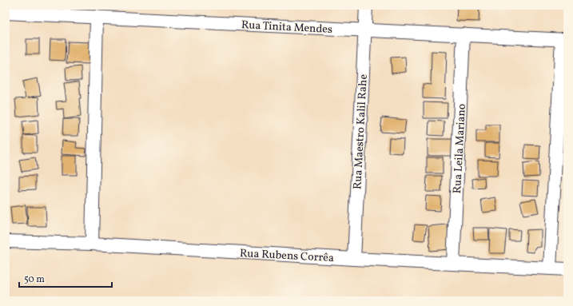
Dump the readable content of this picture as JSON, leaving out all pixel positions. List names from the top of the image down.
{
  "streets": {
    "street": [
      "Rua Tinita Mendes",
      "Rua Maestro Kalil Rahe",
      "Rua Leila Mariano",
      "Rua Rubens Corrêa"
    ]
  },
  "crossings": [
    ["Rua Tinita Mendes", "Rua Maestro Kalil Rahe"],
    ["Rua Tinita Mendes", "Rua Leila Mariano"],
    ["Rua Maestro Kalil Rahe", "Rua Rubens Corrêa"],
    ["Rua Leila Mariano", "Rua Rubens Corrêa"]
  ],
  "scale_bar": "50 m"
}
